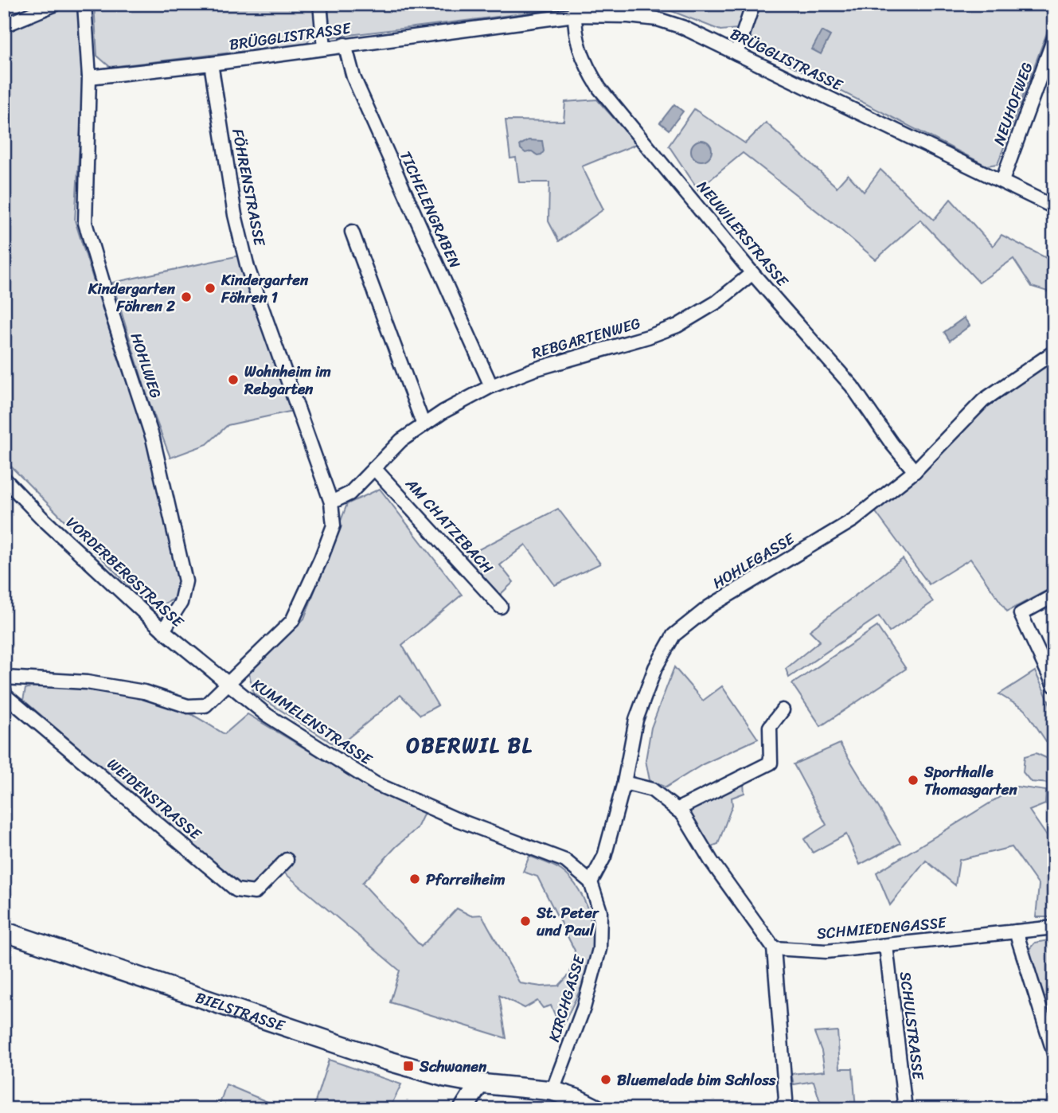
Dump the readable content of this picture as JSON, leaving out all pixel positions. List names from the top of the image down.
{
  "streets": {
    "main road": ["BIELSTRASSE"],
    "street": [
      "BRÜGGLISTRASSE",
      "NEUHOFWEG",
      "FÖHRENSTRASSE",
      "TICHELENGRABEN",
      "NEUWILERSTRASSE",
      "REBGARTENWEG",
      "HOHLWEG",
      "AM CHATZEBACH",
      "HOHLEGASSE",
      "VORDERBERGSTRASSE",
      "KUMMELENSTRASSE",
      "WEIDENSTRASSE",
      "SCHMIEDENGASSE",
      "KIRCHGASSE",
      "SCHULSTRASSE"
    ]
  },
  "crossings": [
    ["BRÜGGLISTRASSE", "NEUHOFWEG"],
    ["BRÜGGLISTRASSE", "FÖHRENSTRASSE"],
    ["BRÜGGLISTRASSE", "TICHELENGRABEN"],
    ["BRÜGGLISTRASSE", "NEUWILERSTRASSE"],
    ["BRÜGGLISTRASSE", "HOHLWEG"],
    ["FÖHRENSTRASSE", "REBGARTENWEG"],
    ["TICHELENGRABEN", "REBGARTENWEG"],
    ["NEUWILERSTRASSE", "REBGARTENWEG"],
    ["NEUWILERSTRASSE", "HOHLEGASSE"],
    ["REBGARTENWEG", "AM CHATZEBACH"],
    ["HOHLWEG", "VORDERBERGSTRASSE"],
    ["HOHLEGASSE", "KUMMELENSTRASSE"],
    ["HOHLEGASSE", "KIRCHGASSE"],
    ["VORDERBERGSTRASSE", "KUMMELENSTRASSE"],
    ["KUMMELENSTRASSE", "KIRCHGASSE"],
    ["SCHMIEDENGASSE", "SCHULSTRASSE"],
    ["KIRCHGASSE", "BIELSTRASSE"]
  ],
  "districts": ["OBERWIL BL"],
  "places": {
    "other": [
      "Kindergarten Föhren 1",
      "Kindergarten Föhren 2",
      "Wohnheim im Rebgarten",
      "Sporthalle Thomasgarten",
      "Pfarreiheim",
      "St. Peter und Paul",
      "Bluemelade bim Schloss"
    ],
    "transit": ["Schwanen"]
  }
}
